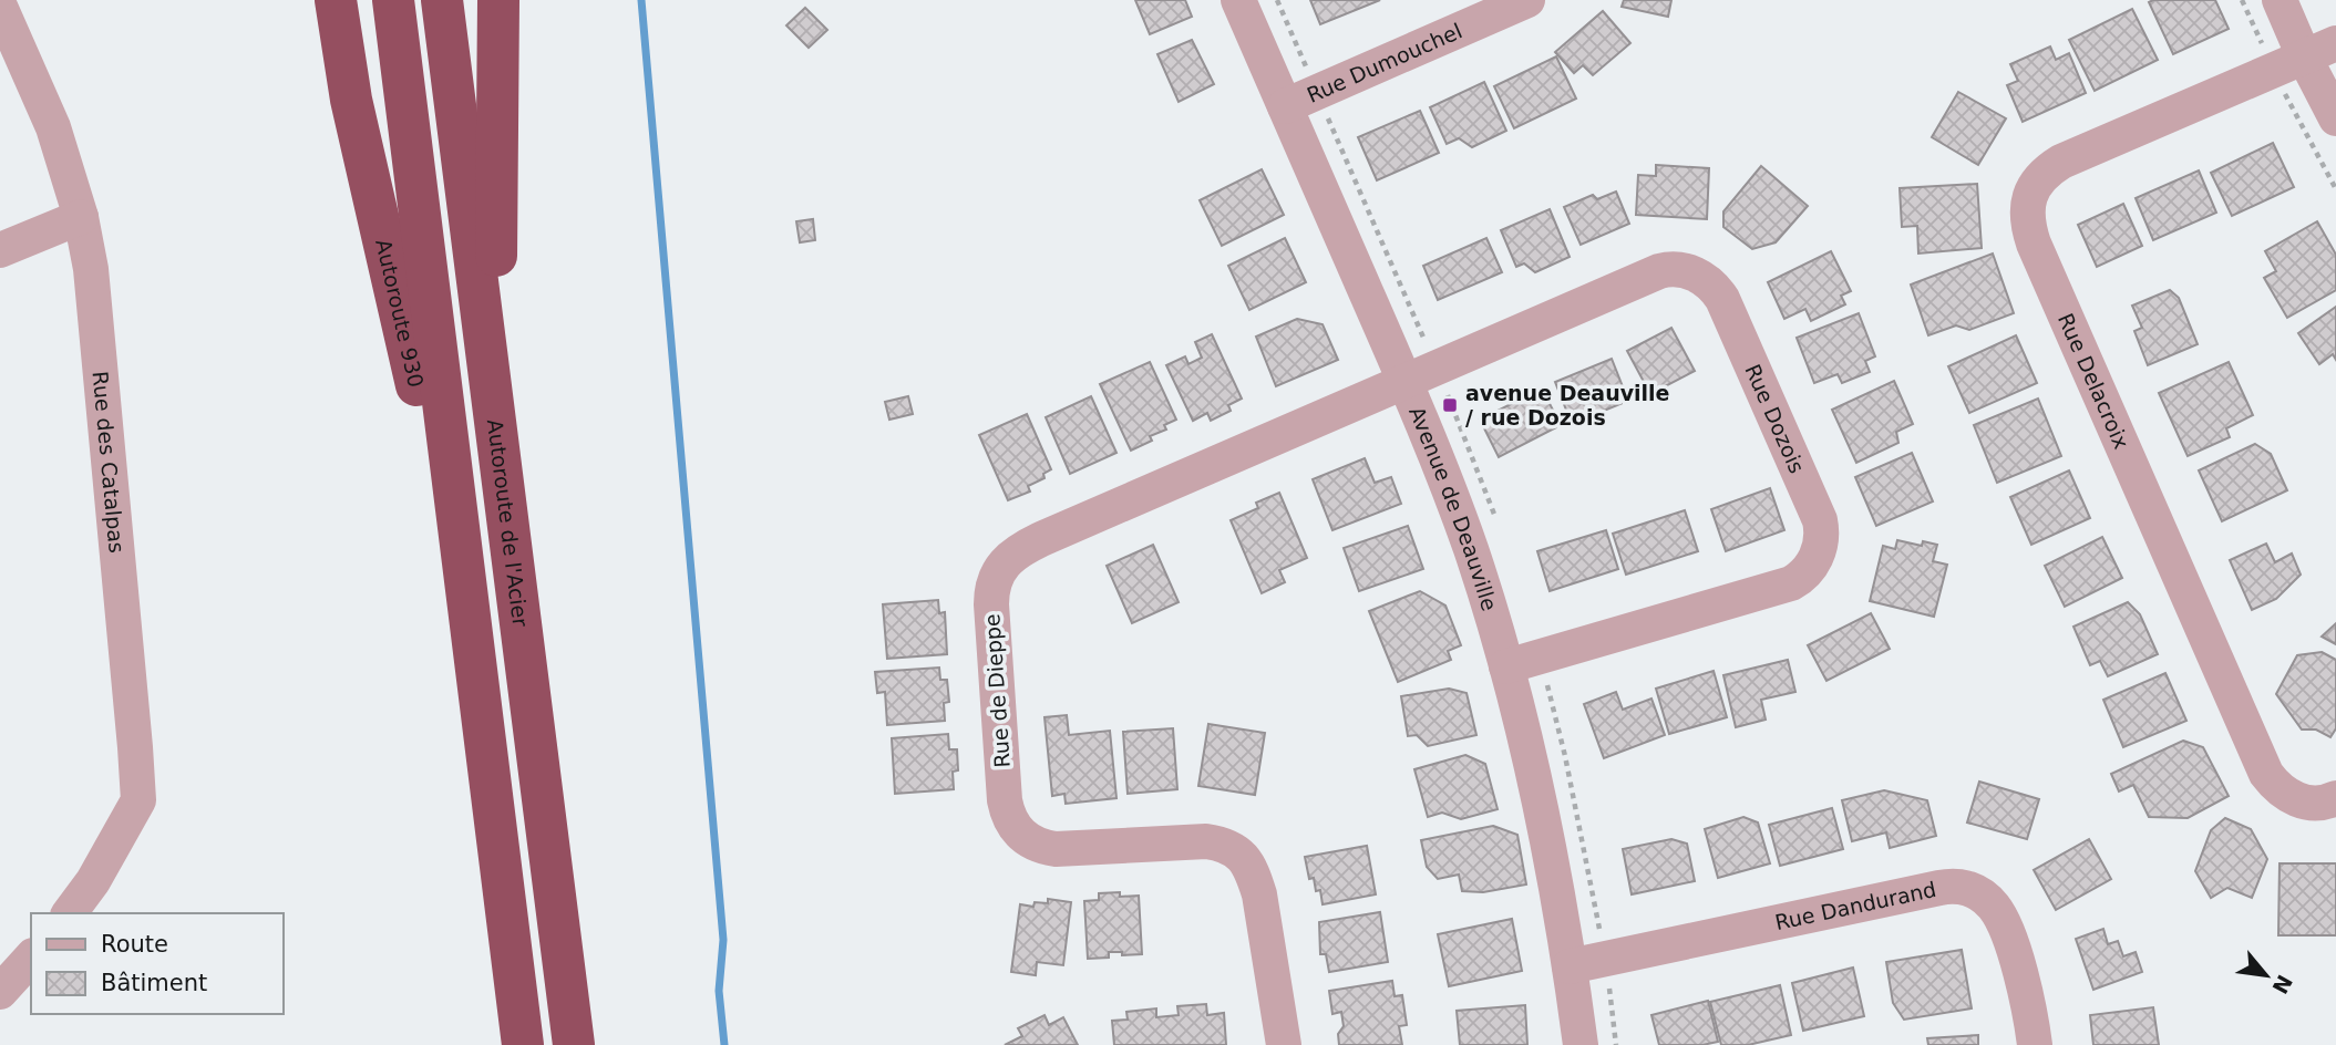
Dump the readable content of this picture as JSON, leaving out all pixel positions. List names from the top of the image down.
{
  "streets": {
    "highway": ["Autoroute 930", "Autoroute de l'Acier"],
    "street": [
      "Rue Dumouchel",
      "Rue Delacroix",
      "Rue Dozois",
      "Rue des Catalpas",
      "Avenue de Deauville",
      "Rue de Dieppe",
      "Rue Dandurand"
    ]
  },
  "crossings": [
    ["Rue Dumouchel", "Avenue de Deauville"],
    ["Rue Dozois", "Avenue de Deauville"],
    ["Rue Dozois", "Rue de Dieppe"],
    ["Avenue de Deauville", "Rue de Dieppe"],
    ["Avenue de Deauville", "Rue Dandurand"]
  ],
  "places": {
    "transit": ["avenue Deauville / rue Dozois"]
  },
  "legend": ["Route", "Bâtiment"],
  "north": "bottom right"
}
